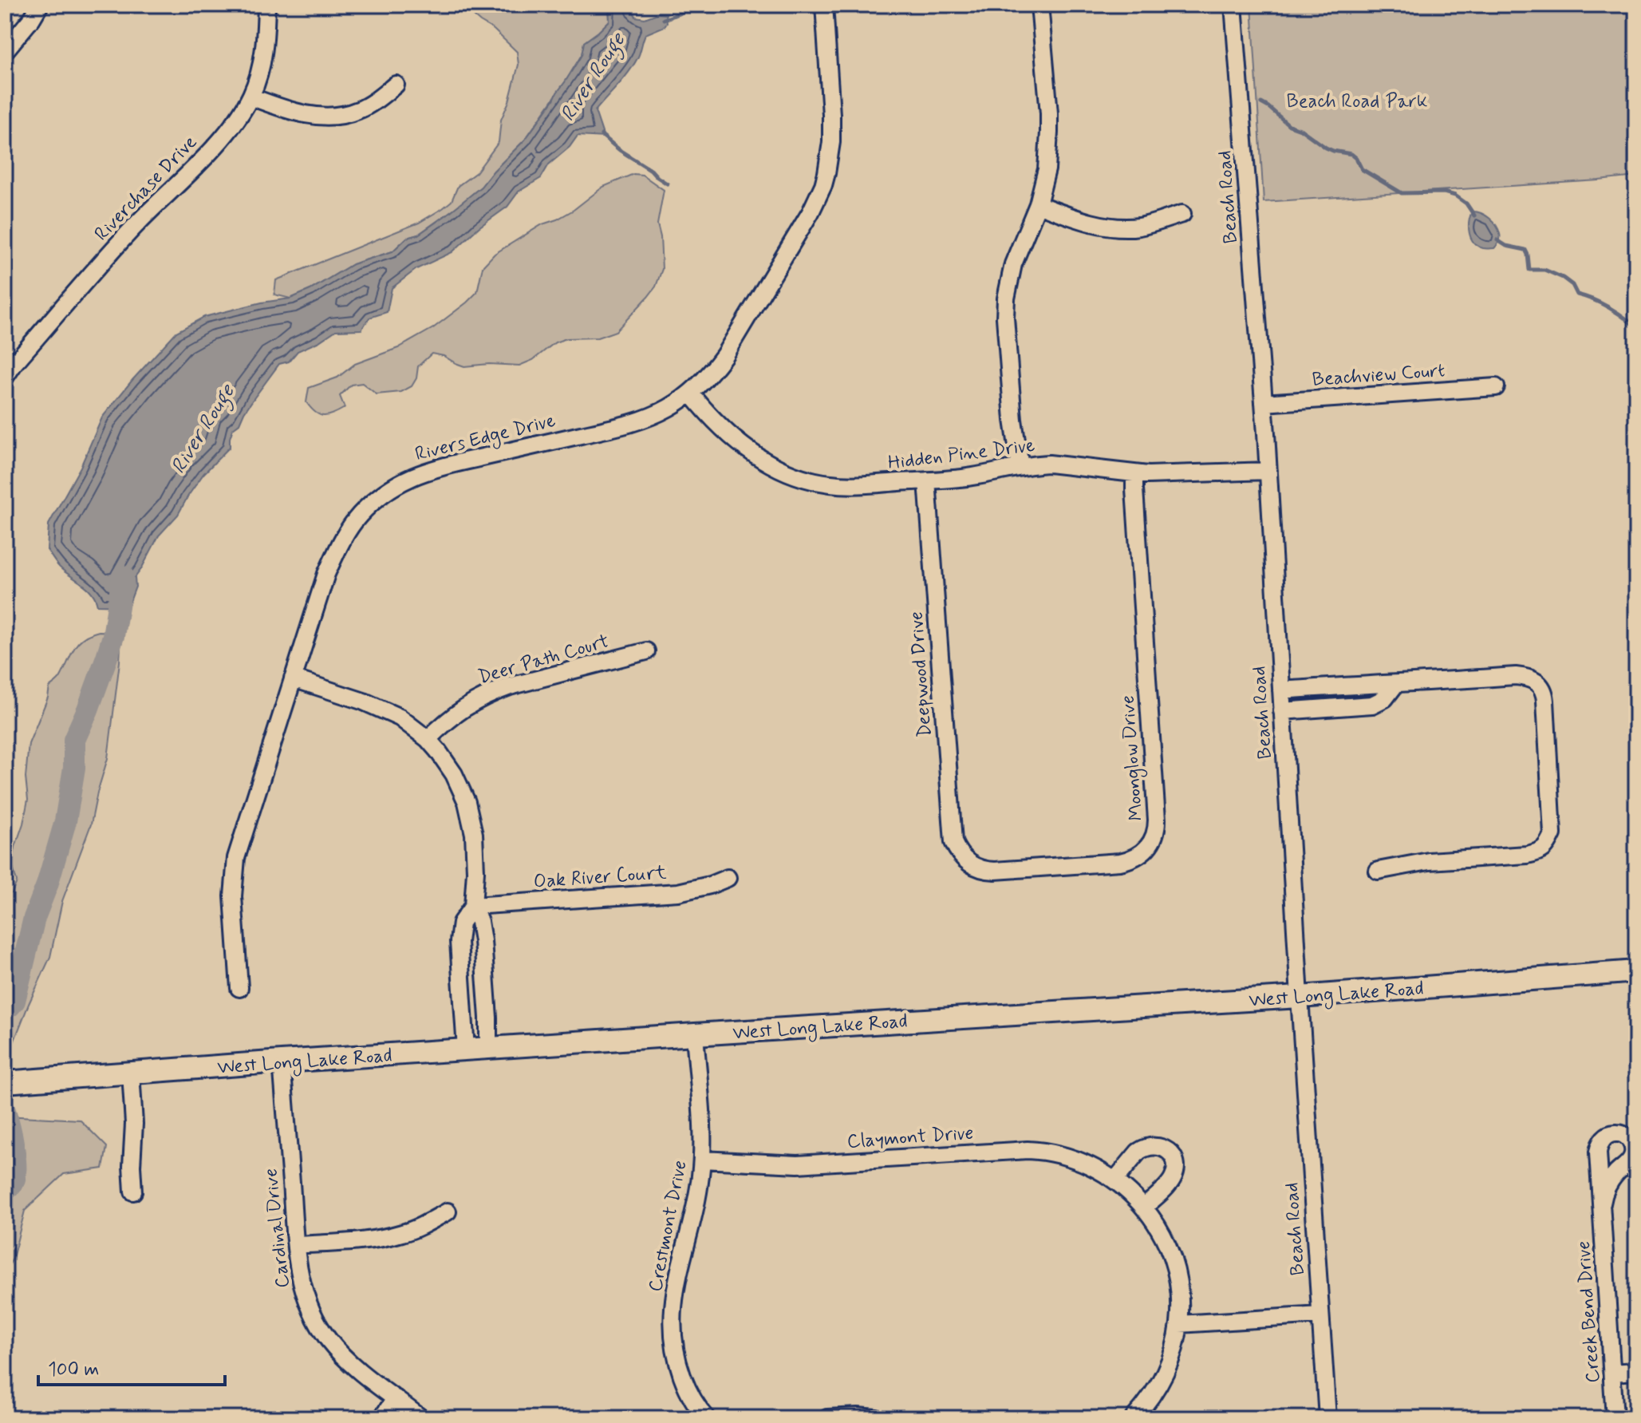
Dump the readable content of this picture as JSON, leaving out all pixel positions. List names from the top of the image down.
{
  "streets": {
    "main road": ["West Long Lake Road"],
    "street": [
      "Riverchase Drive",
      "Beach Road",
      "Beachview Court",
      "Rivers Edge Drive",
      "Hidden Pine Drive",
      "Deer Path Court",
      "Deepwood Drive",
      "Moonglow Drive",
      "Oak River Court",
      "Claymont Drive",
      "Crestmont Drive",
      "Cardinal Drive",
      "Creek Bend Drive"
    ]
  },
  "crossings": [
    ["Beach Road", "Beachview Court"],
    ["Beach Road", "Hidden Pine Drive"],
    ["Beach Road", "West Long Lake Road"],
    ["Rivers Edge Drive", "Hidden Pine Drive"],
    ["Hidden Pine Drive", "Deepwood Drive"],
    ["Hidden Pine Drive", "Moonglow Drive"],
    ["Deepwood Drive", "Moonglow Drive"],
    ["West Long Lake Road", "Crestmont Drive"],
    ["West Long Lake Road", "Cardinal Drive"],
    ["Claymont Drive", "Crestmont Drive"]
  ],
  "water": ["River Rouge"],
  "parks": ["Beach Road Park"],
  "scale_bar": "100 m"
}
